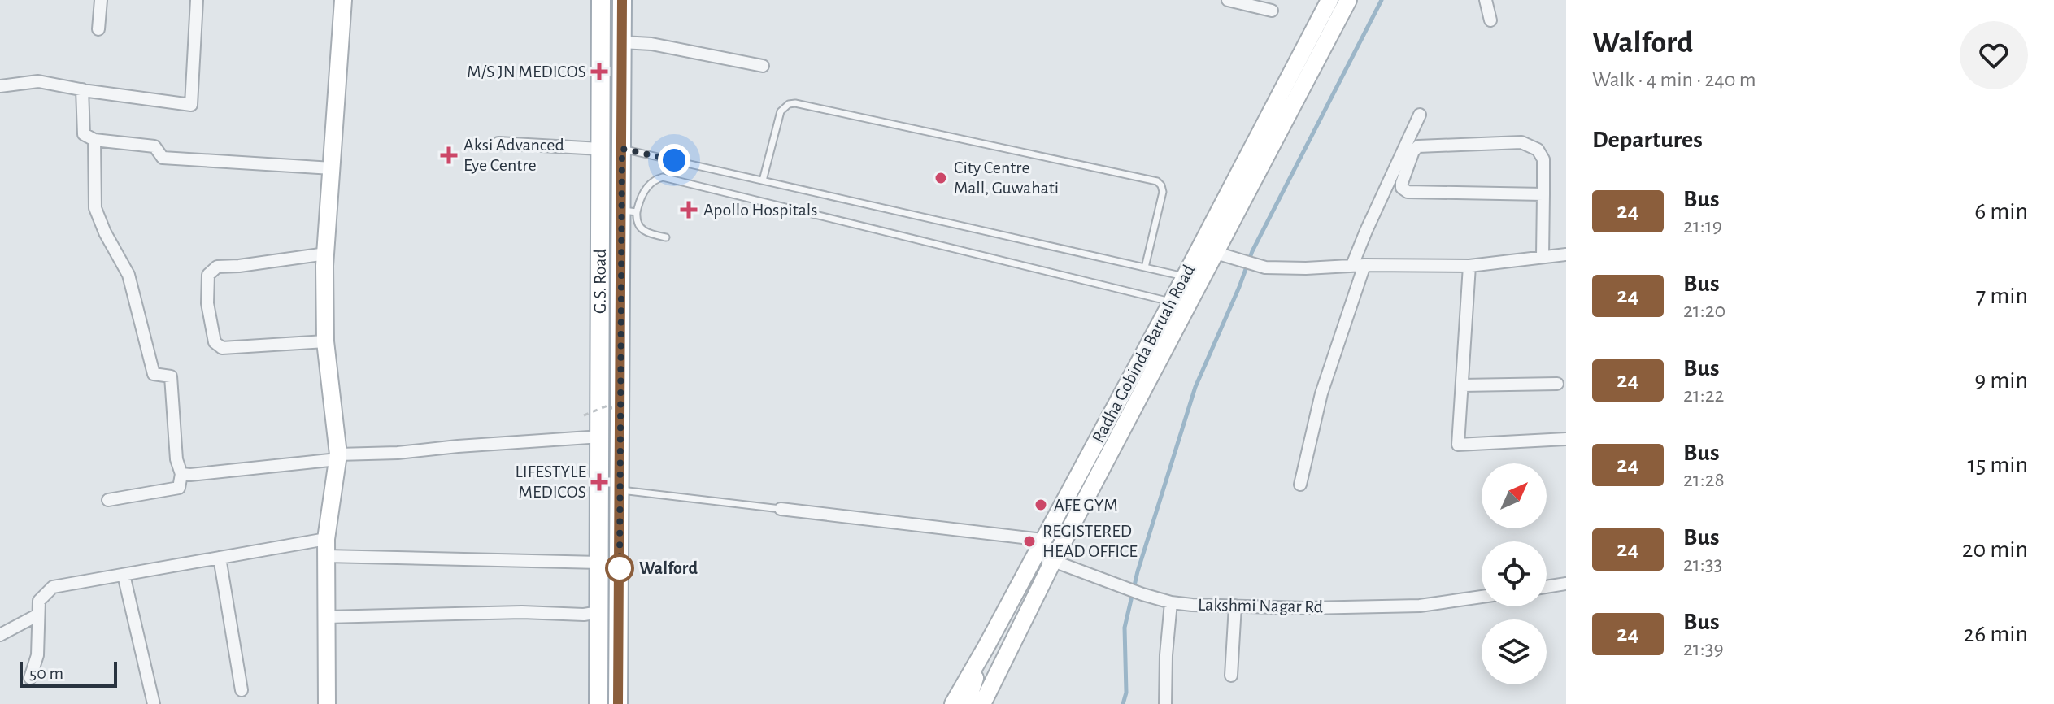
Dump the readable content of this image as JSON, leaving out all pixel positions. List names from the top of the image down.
{
  "streets": {
    "main road": ["G.S. Road", "Radha Gobinda Baruah Road"],
    "street": ["Lakshmi Nagar Rd"]
  },
  "crossings": [
    ["Radha Gobinda Baruah Road", "Lakshmi Nagar Rd"]
  ],
  "places": {
    "health": [
      "M/S JN MEDICOS",
      "Aksi Advanced Eye Centre",
      "Apollo Hospitals",
      "LIFESTYLE MEDICOS"
    ],
    "other": [
      "City Centre Mall, Guwahati",
      "AFE GYM",
      "REGISTERED HEAD OFFICE",
      "Walford"
    ]
  },
  "lines": ["bus line 24"],
  "scale_bar": "50 m",
  "north": "top right",
  "page": {
    "heading": [
      ["Walford", "Walk · 4 min · 240 m"],
      "Departures"
    ],
    "list": [
      {
        "mark": "24",
        "name": "Bus",
        "note": "21:19",
        "value": "6 min"
      },
      {
        "mark": "24",
        "name": "Bus",
        "note": "21:20",
        "value": "7 min"
      },
      {
        "mark": "24",
        "name": "Bus",
        "note": "21:22",
        "value": "9 min"
      },
      {
        "mark": "24",
        "name": "Bus",
        "note": "21:28",
        "value": "15 min"
      },
      {
        "mark": "24",
        "name": "Bus",
        "note": "21:33",
        "value": "20 min"
      },
      {
        "mark": "24",
        "name": "Bus",
        "note": "21:39",
        "value": "26 min"
      }
    ],
    "scale": "50 m"
  }
}
